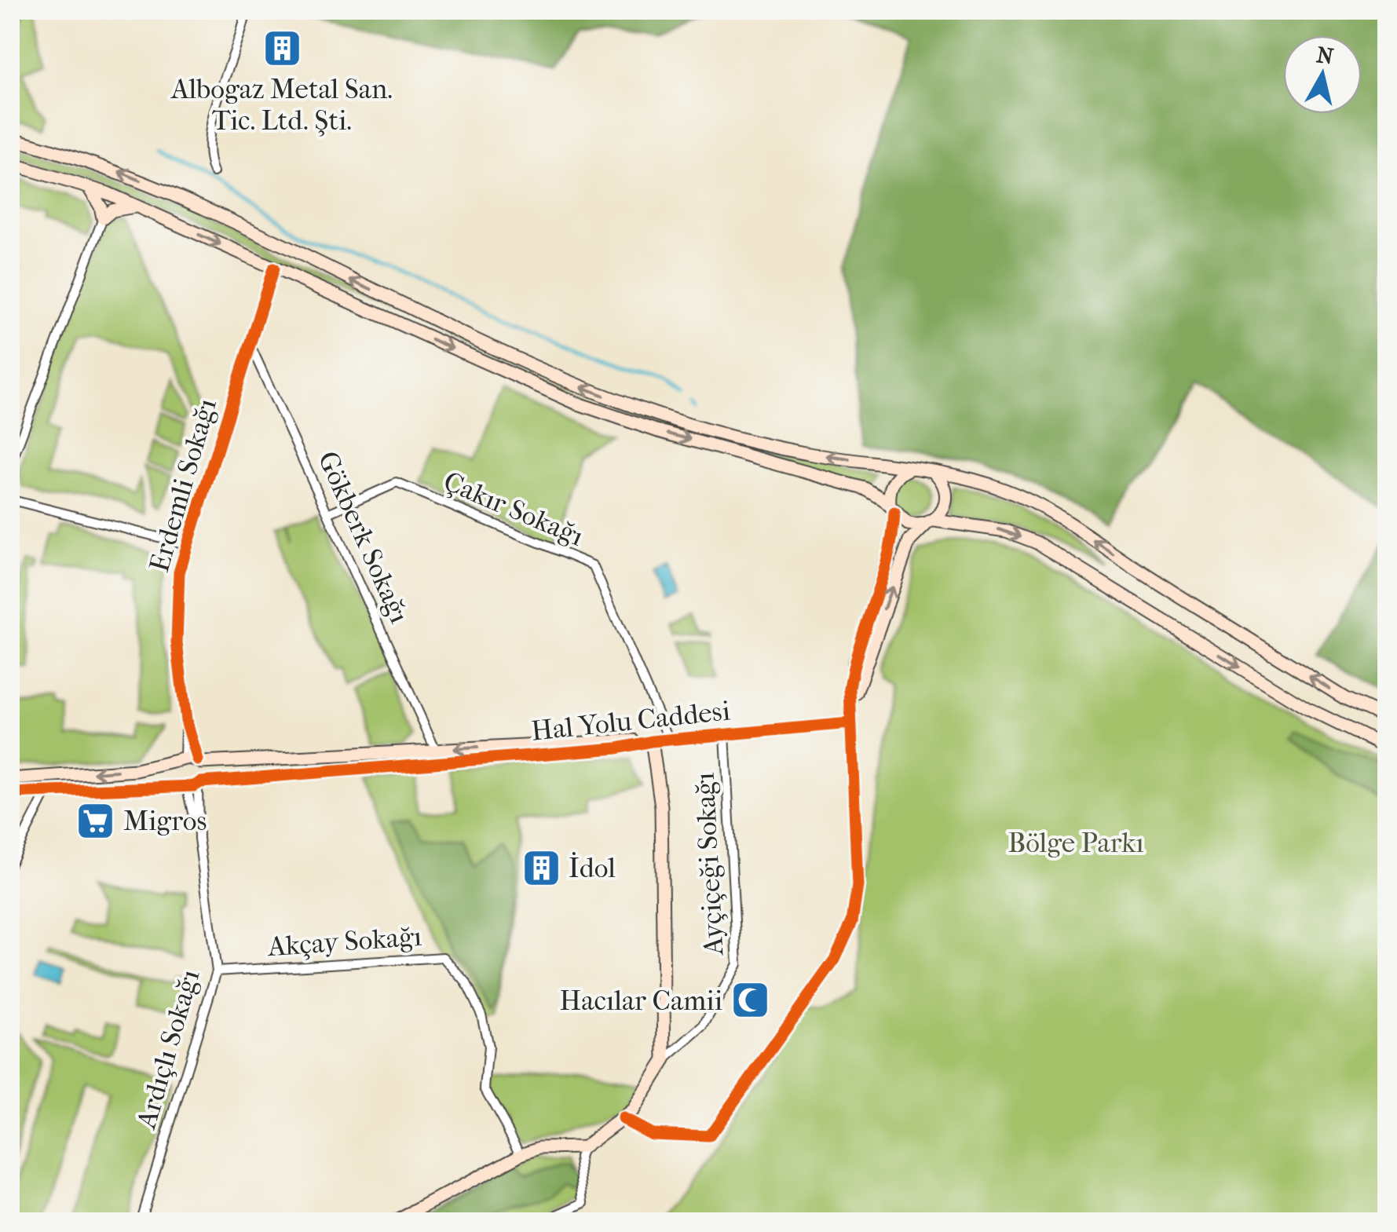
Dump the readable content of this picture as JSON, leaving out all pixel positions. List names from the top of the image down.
{
  "streets": {
    "main road": ["Hal Yolu Caddesi"],
    "street": [
      "Erdemli Sokağı",
      "Çakır Sokağı",
      "Gökberk Sokağı",
      "Ayçiçeği Sokağı",
      "Akçay Sokağı",
      "Ardıçlı Sokağı"
    ]
  },
  "crossings": [
    ["Erdemli Sokağı", "Gökberk Sokağı"],
    ["Erdemli Sokağı", "Hal Yolu Caddesi"],
    ["Çakır Sokağı", "Gökberk Sokağı"],
    ["Çakır Sokağı", "Hal Yolu Caddesi"],
    ["Gökberk Sokağı", "Hal Yolu Caddesi"],
    ["Hal Yolu Caddesi", "Ayçiçeği Sokağı"],
    ["Hal Yolu Caddesi", "Ardıçlı Sokağı"],
    ["Akçay Sokağı", "Ardıçlı Sokağı"]
  ],
  "parks": ["Bölge Parkı"],
  "places": {
    "building": ["Albogaz Metal San. Tic. Ltd. Şti.", "İdol"],
    "supermarket": ["Migros"],
    "mosque": ["Hacılar Camii"]
  },
  "north": "top"
}
